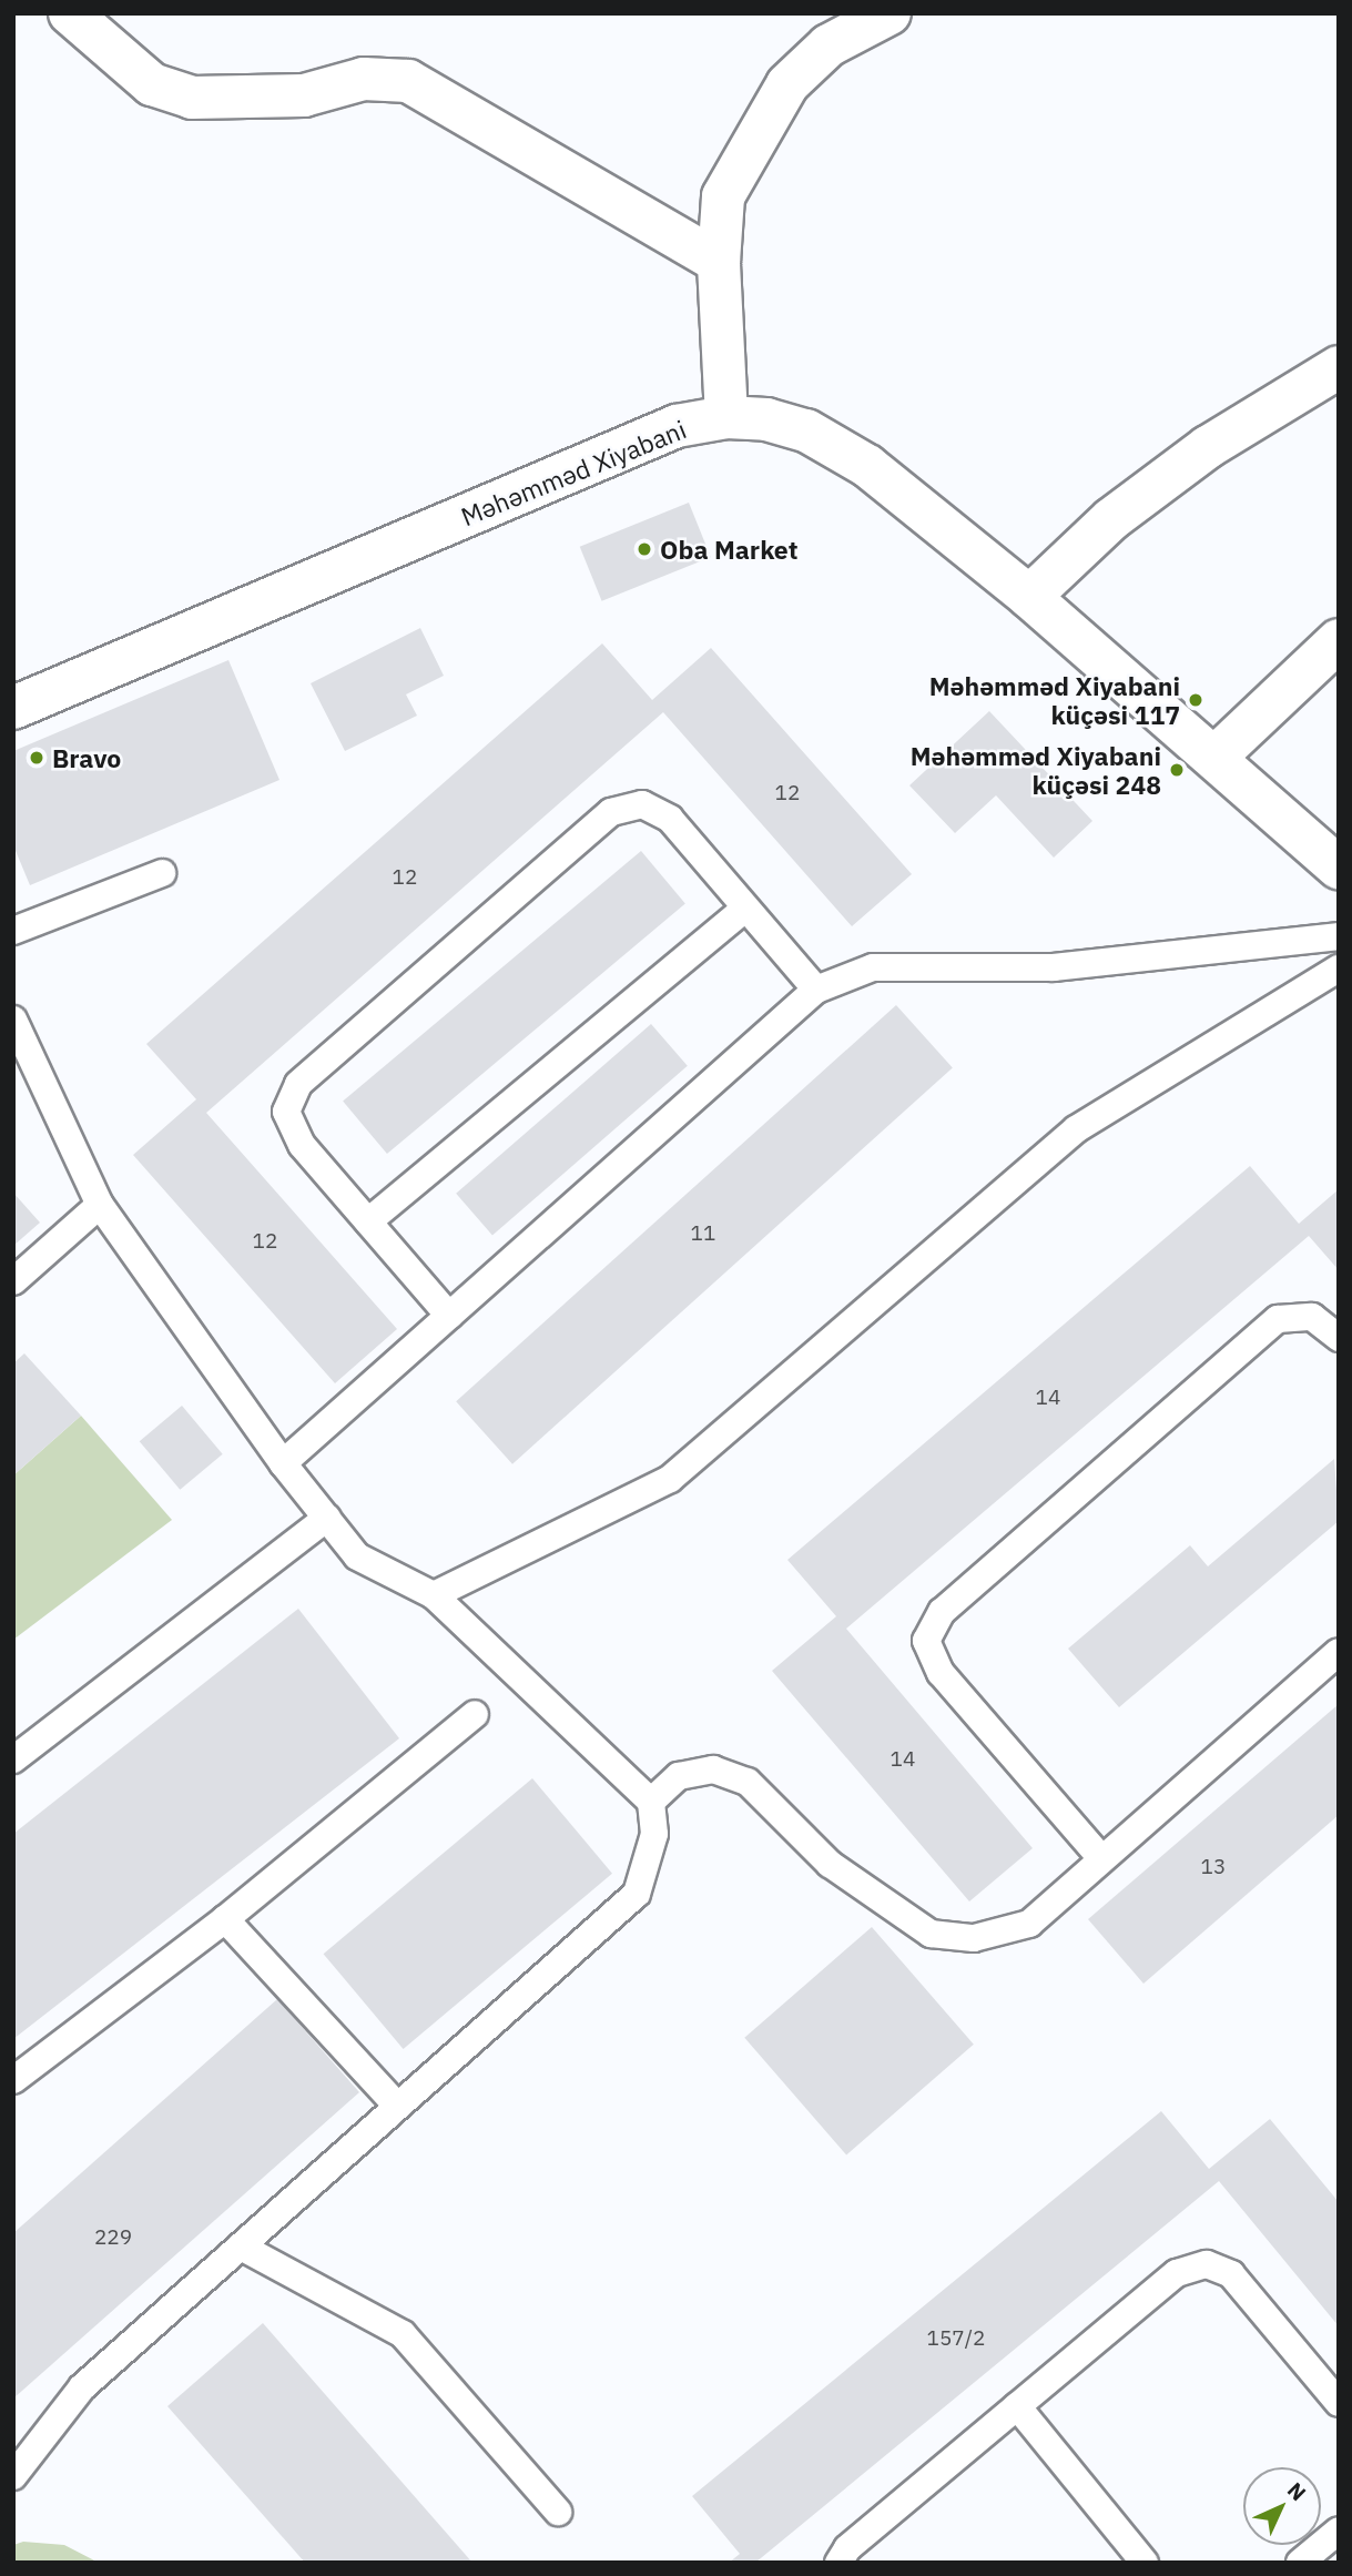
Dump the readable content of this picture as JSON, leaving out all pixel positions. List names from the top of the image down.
{
  "streets": {
    "street": ["Məhəmməd Xiyabani"]
  },
  "places": [
    "Oba Market",
    "Məhəmməd Xiyabani küçəsi 117",
    "Bravo",
    "Məhəmməd Xiyabani küçəsi 248"
  ],
  "house_numbers": [
    "12",
    "12",
    "11",
    "12",
    "14",
    "14",
    "13",
    "229",
    "157/2"
  ],
  "north": "top right"
}
